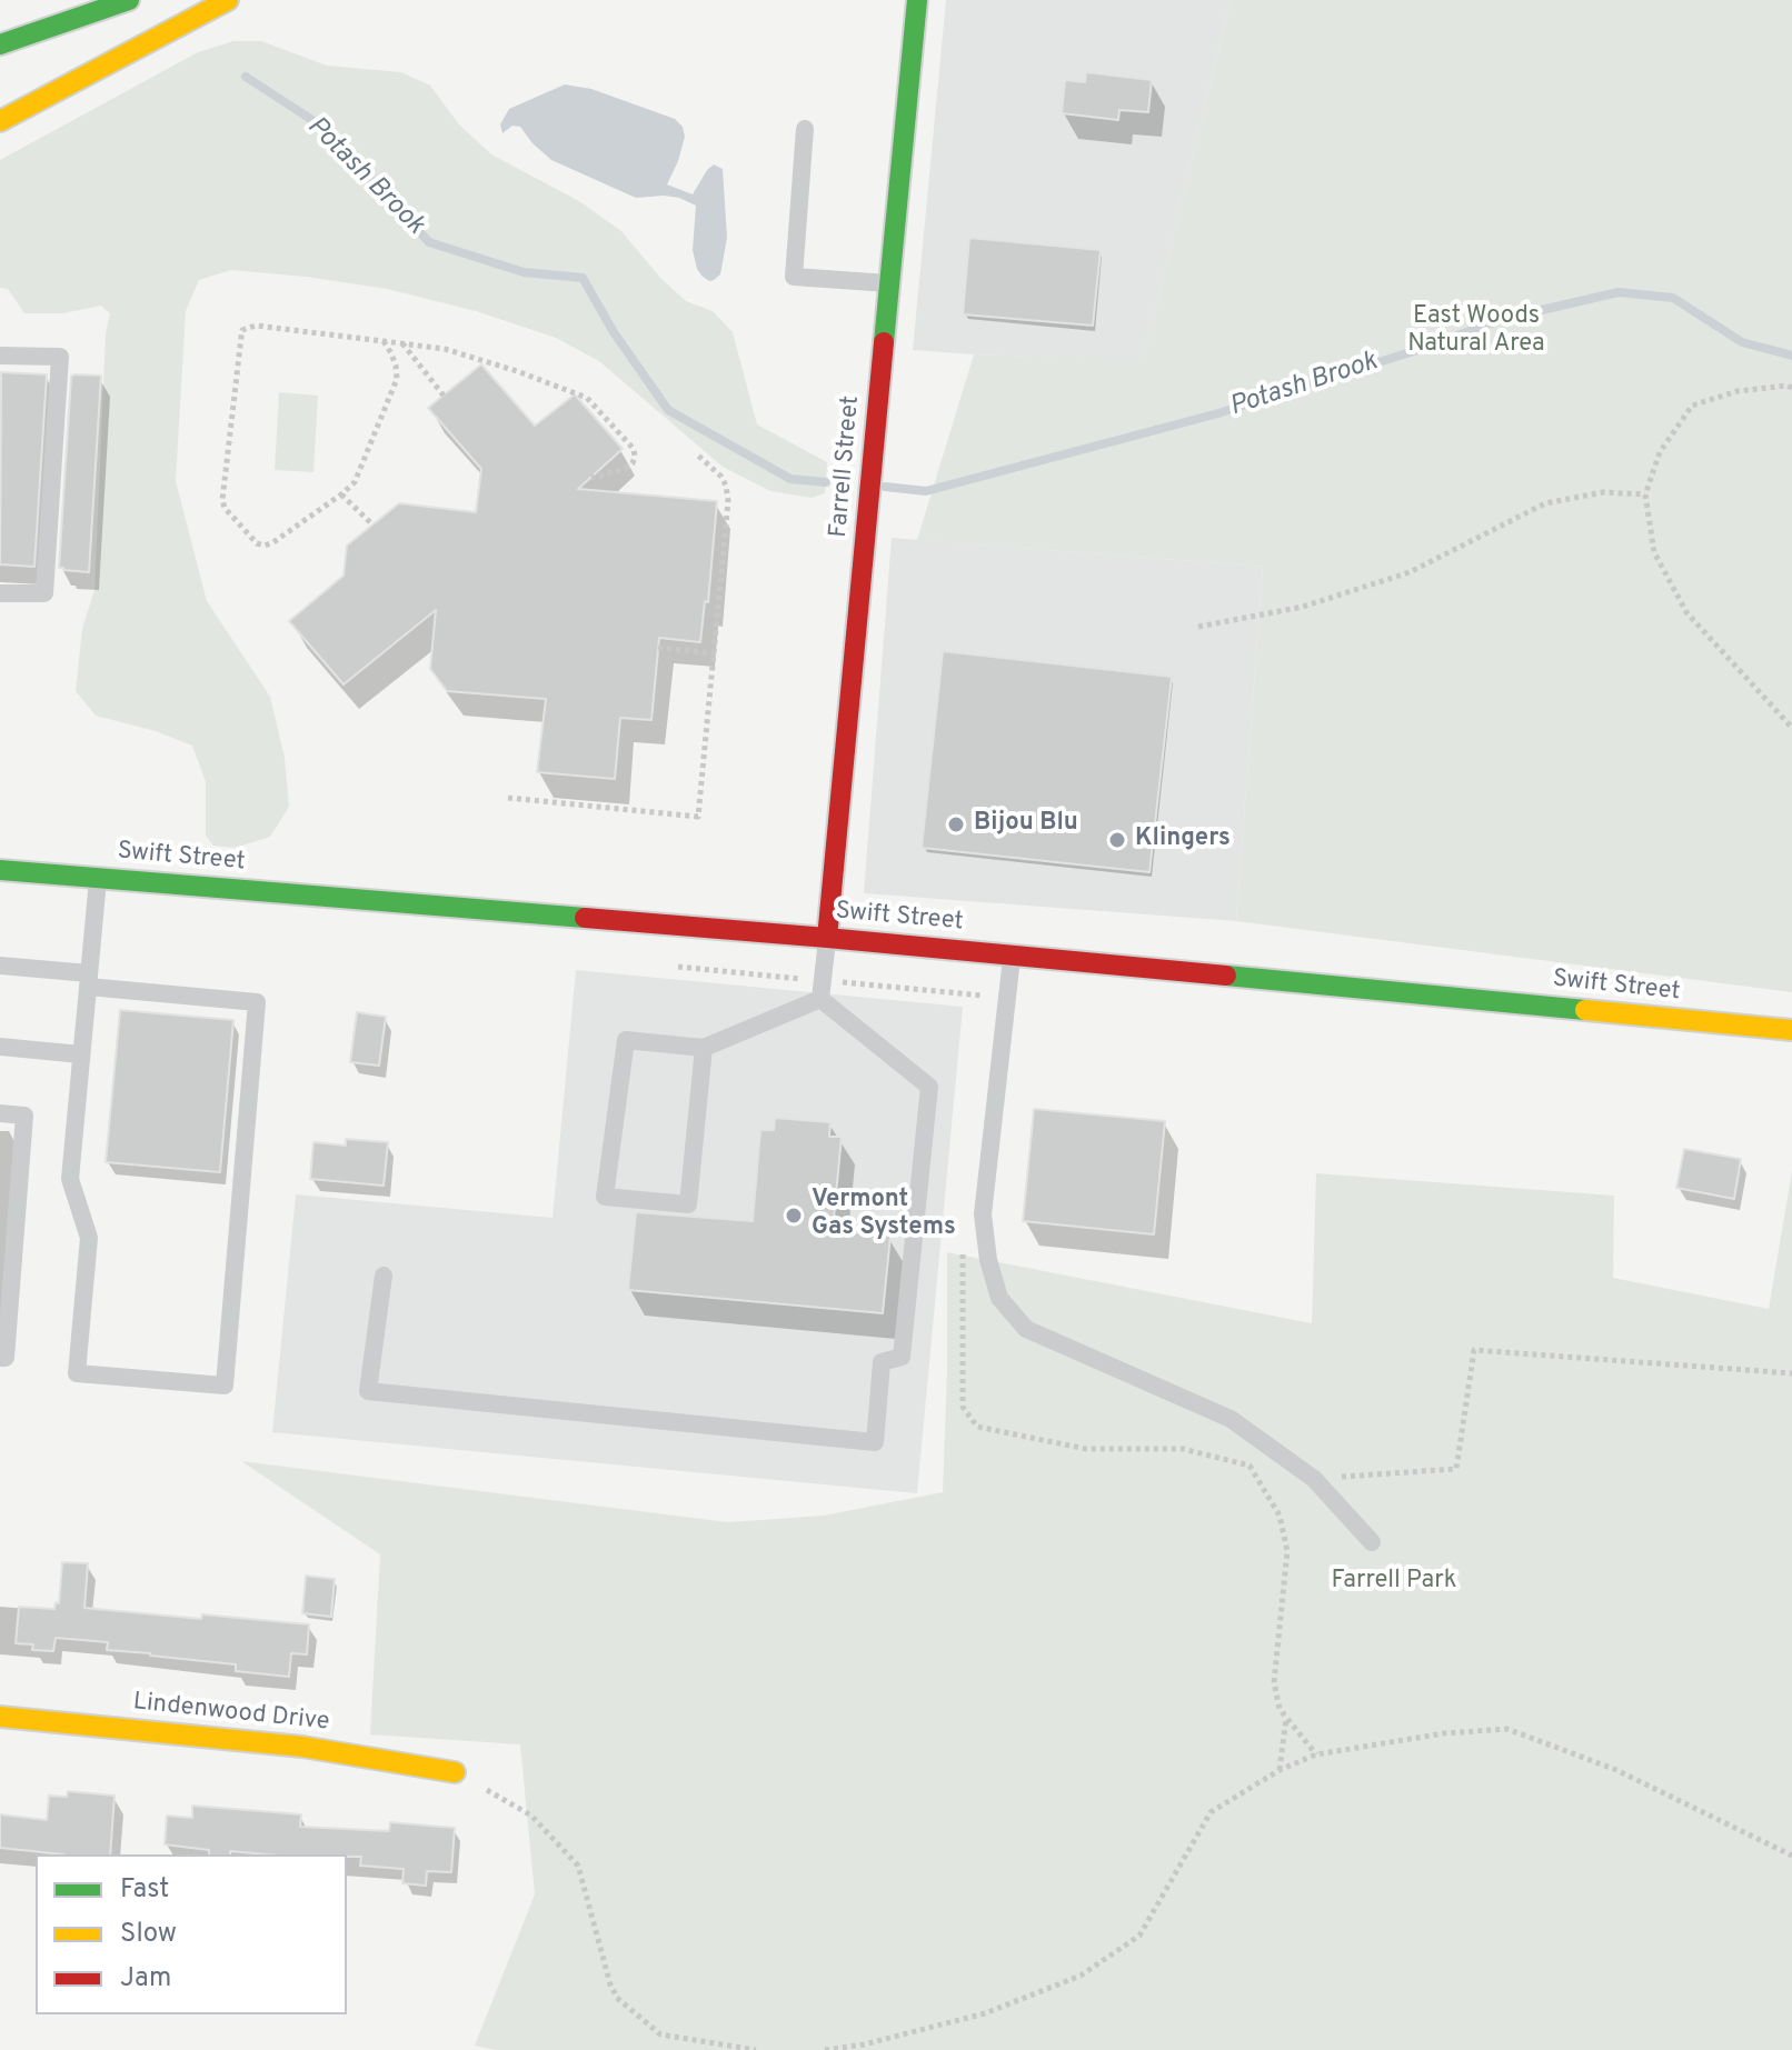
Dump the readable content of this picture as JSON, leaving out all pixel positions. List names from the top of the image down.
{
  "streets": {
    "main road": ["Farrell Street", "Swift Street", "Lindenwood Drive"]
  },
  "crossings": [
    ["Farrell Street", "Swift Street"]
  ],
  "water": ["Potash Brook"],
  "parks": ["East Woods Natural Area", "Farrell Park"],
  "places": ["Bijou Blu", "Klingers", "Vermont Gas Systems"],
  "legend": ["Fast", "Slow", "Jam"]
}
